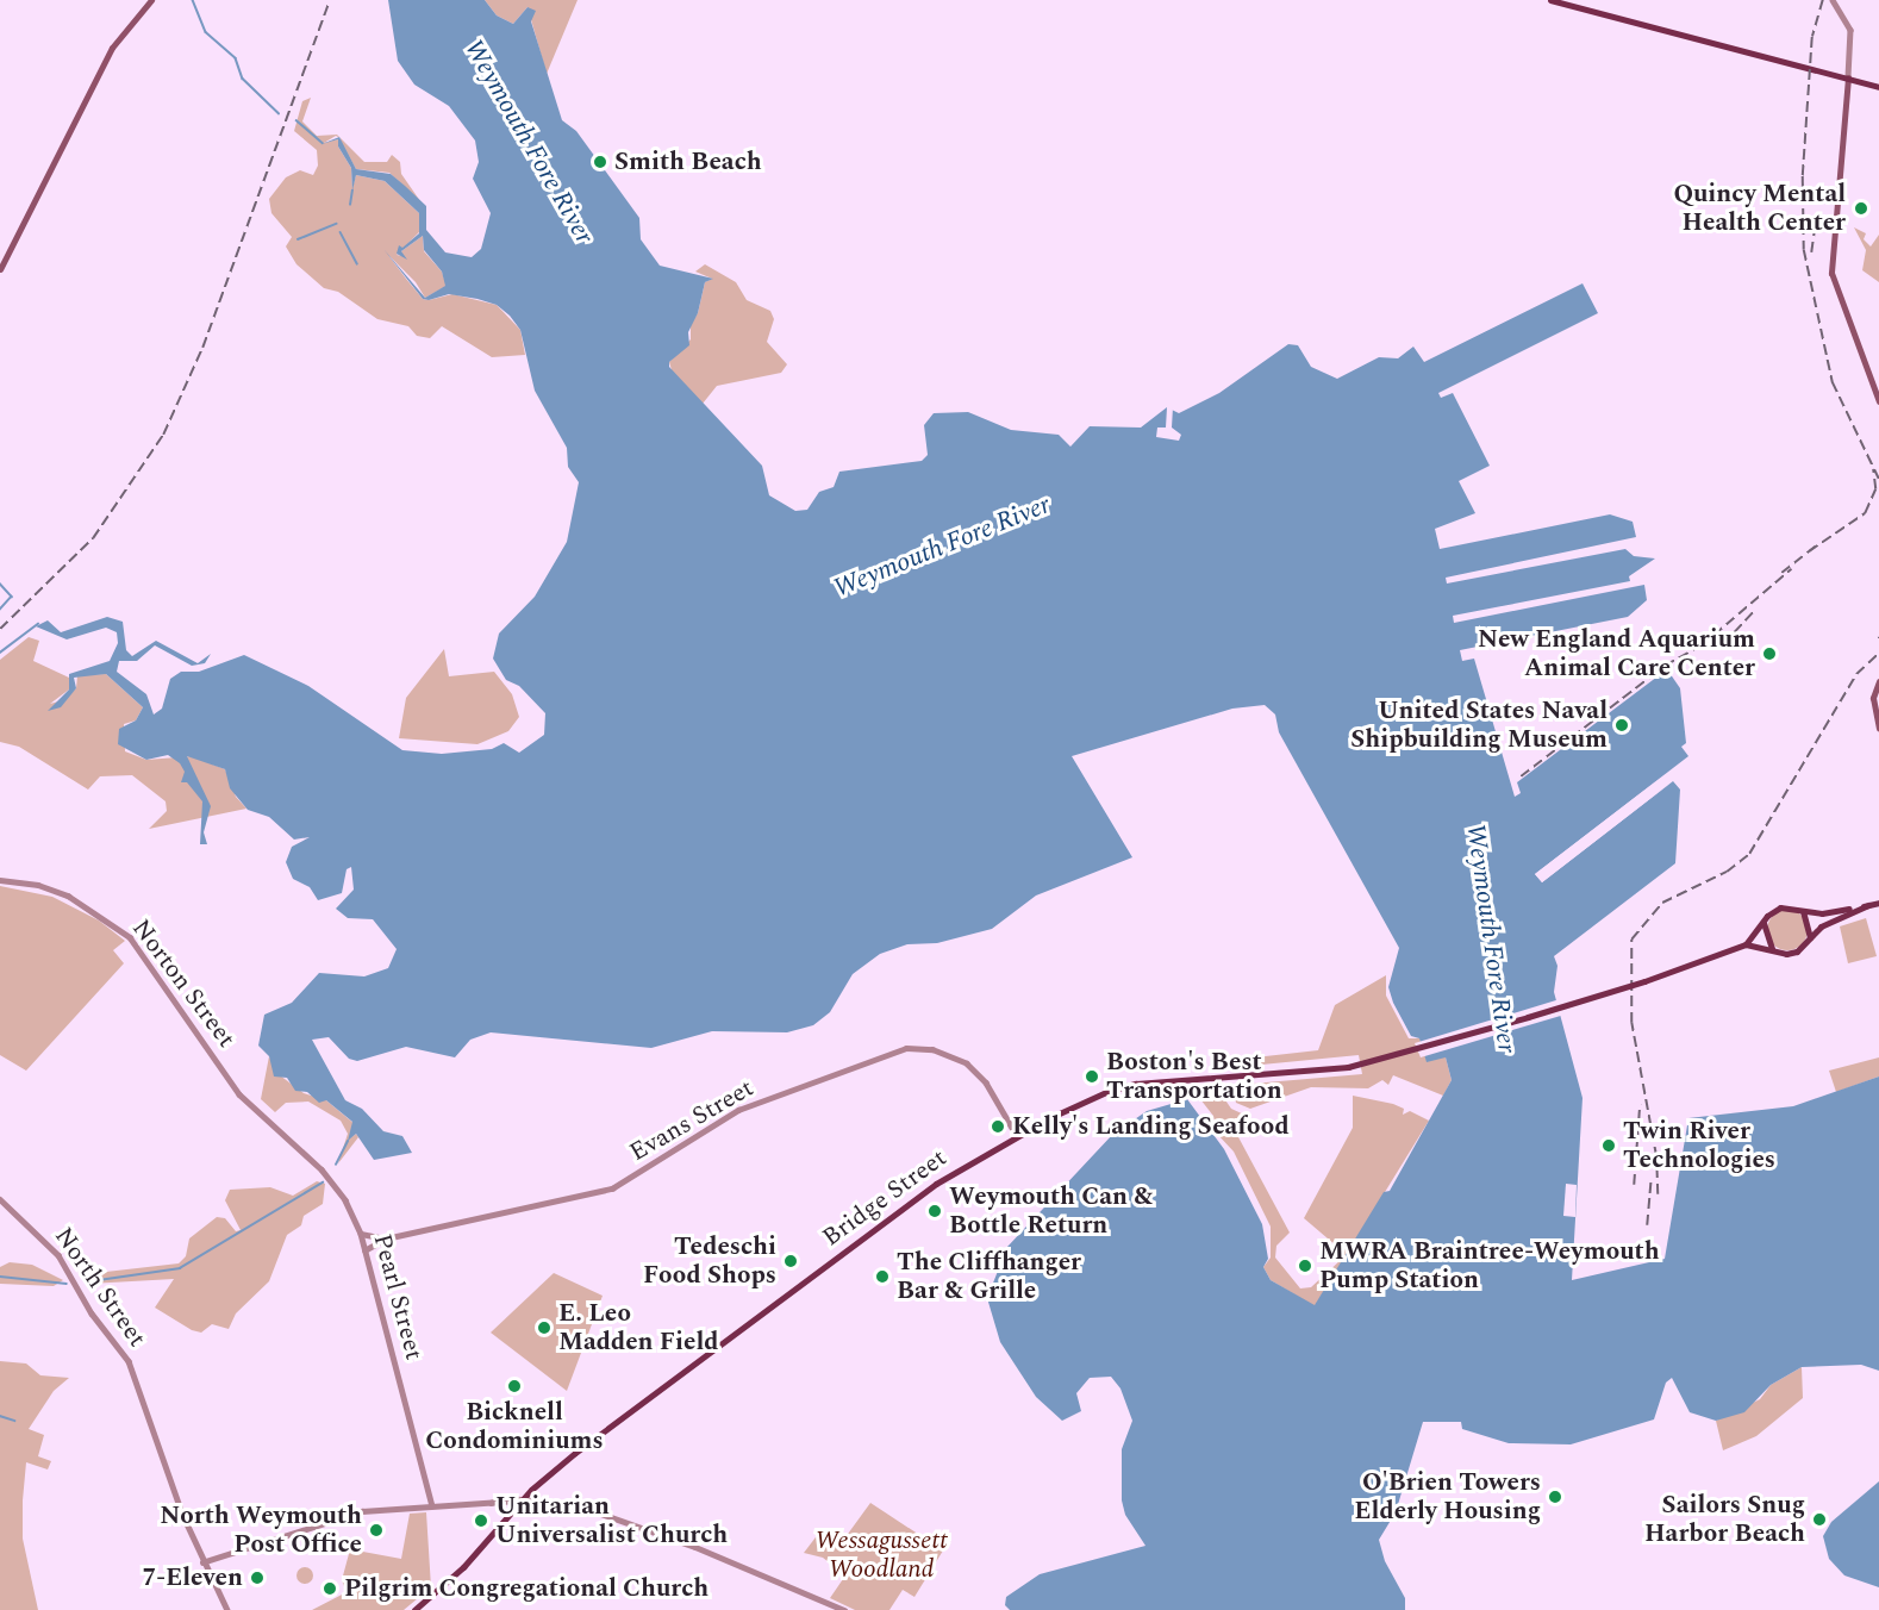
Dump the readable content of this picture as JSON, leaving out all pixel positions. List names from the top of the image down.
{
  "streets": {
    "main road": ["Bridge Street"],
    "street": [
      "Norton Street",
      "Evans Street",
      "North Street",
      "Pearl Street"
    ]
  },
  "crossings": [
    ["Norton Street", "Pearl Street"],
    ["Evans Street", "Bridge Street"],
    ["Evans Street", "Pearl Street"]
  ],
  "water": ["Weymouth Fore River"],
  "parks": ["Wessagussett Woodland"],
  "places": [
    "Smith Beach",
    "Quincy Mental Health Center",
    "New England Aquarium Animal Care Center",
    "United States Naval Shipbuilding Museum",
    "Boston's Best Transportation",
    "Kelly's Landing Seafood",
    "Twin River Technologies",
    "Weymouth Can & Bottle Return",
    "Tedeschi Food Shops",
    "MWRA Braintree-Weymouth Pump Station",
    "The Cliffhanger Bar & Grille",
    "E. Leo Madden Field",
    "Bicknell Condominiums",
    "O'Brien Towers Elderly Housing",
    "Sailors Snug Harbor Beach",
    "Unitarian Universalist Church",
    "North Weymouth Post Office",
    "7-Eleven",
    "Pilgrim Congregational Church"
  ]
}
